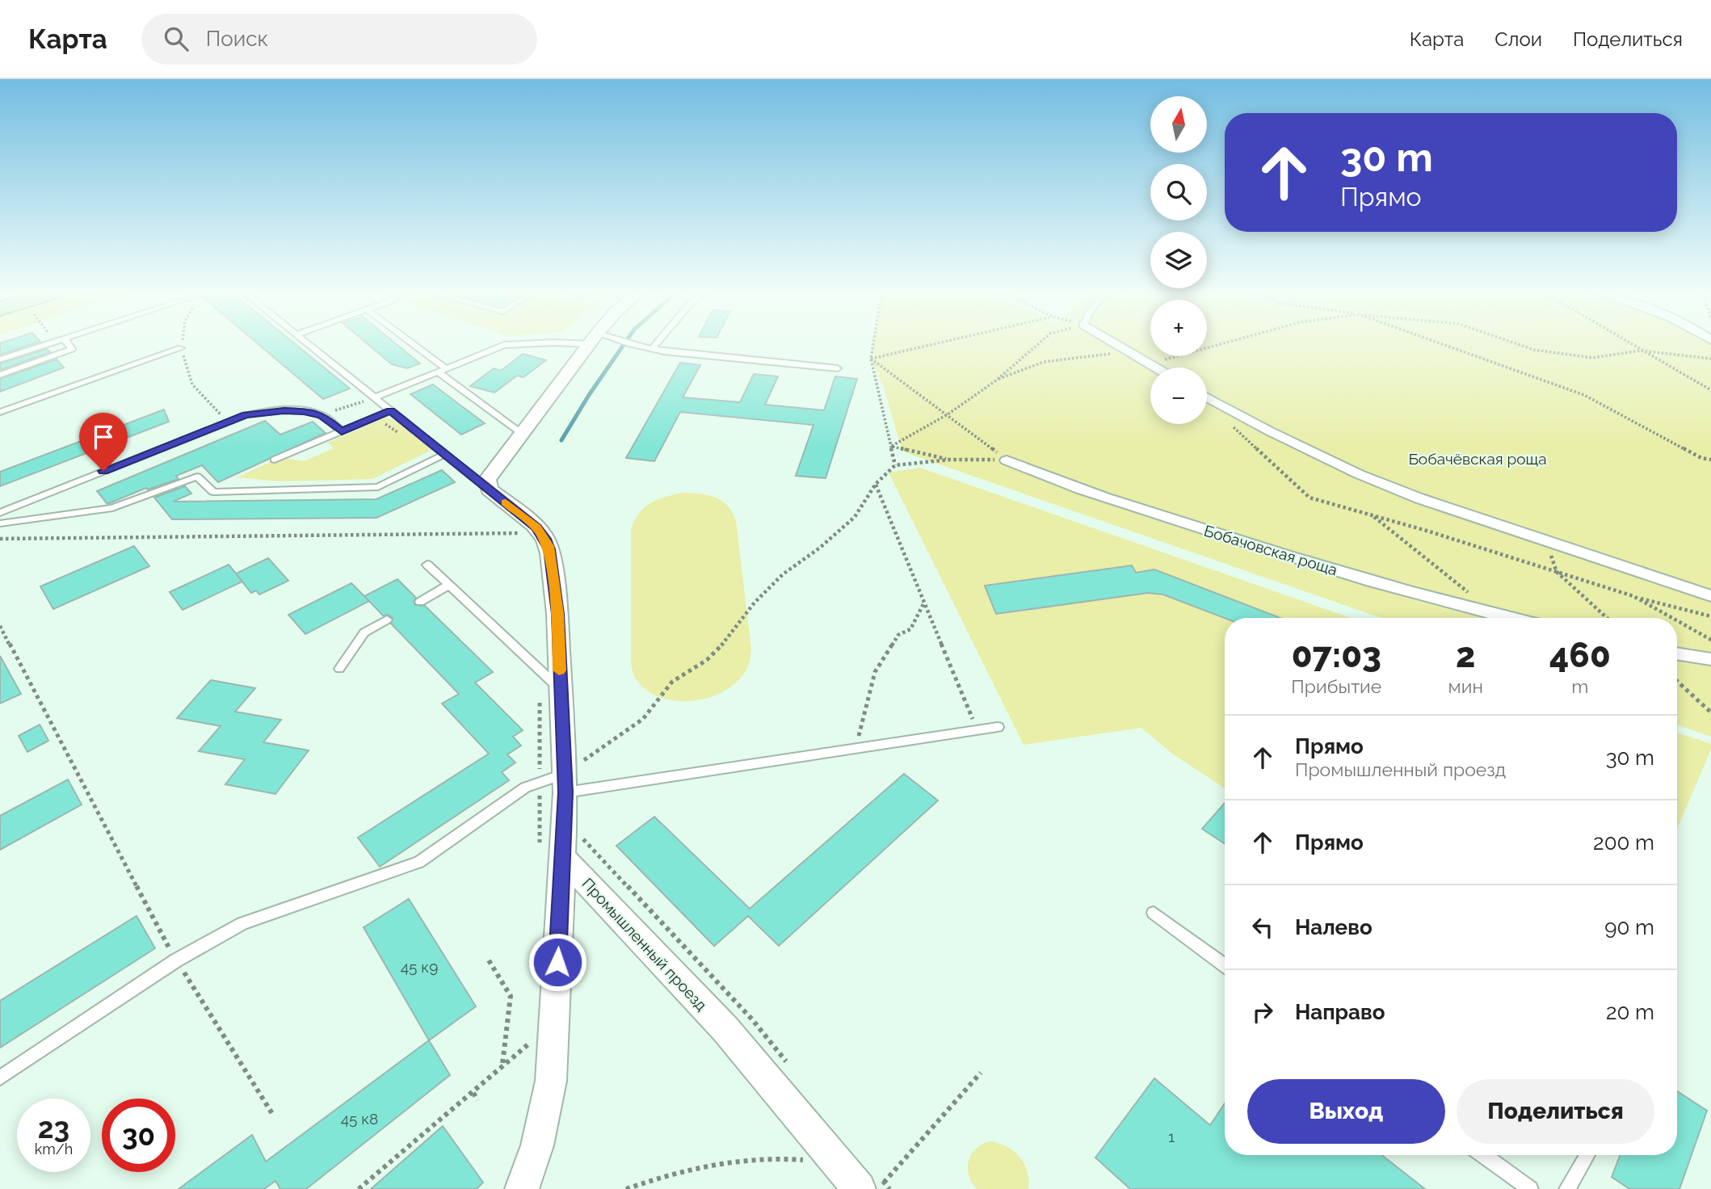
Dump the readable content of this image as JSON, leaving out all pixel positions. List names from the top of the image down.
{
  "streets": {
    "street": ["Бобачовская роща", "Промышленный проезд"]
  },
  "parks": ["Бобачёвская роща"],
  "house_numbers": ["45 к9", "45 к8", "1"],
  "north": "top",
  "page": {
    "header": "Карта",
    "search": "Поиск",
    "nav": ["Карта", "Слои", "Поделиться"],
    "map_buttons": ["+", "−"],
    "turn": ["30 m", "Прямо"],
    "eta": [
      "07:03",
      "Прибытие",
      "2",
      "мин",
      "460",
      "m"
    ],
    "list": [
      {
        "name": "Прямо",
        "note": "Промышленный проезд",
        "value": "30 m"
      },
      {
        "name": "Прямо",
        "value": "200 m"
      },
      {
        "name": "Налево",
        "value": "90 m"
      },
      {
        "name": "Направо",
        "value": "20 m"
      }
    ],
    "buttons": ["Выход", "Поделиться"],
    "speed": "23 km/h",
    "limit": "30"
  }
}
